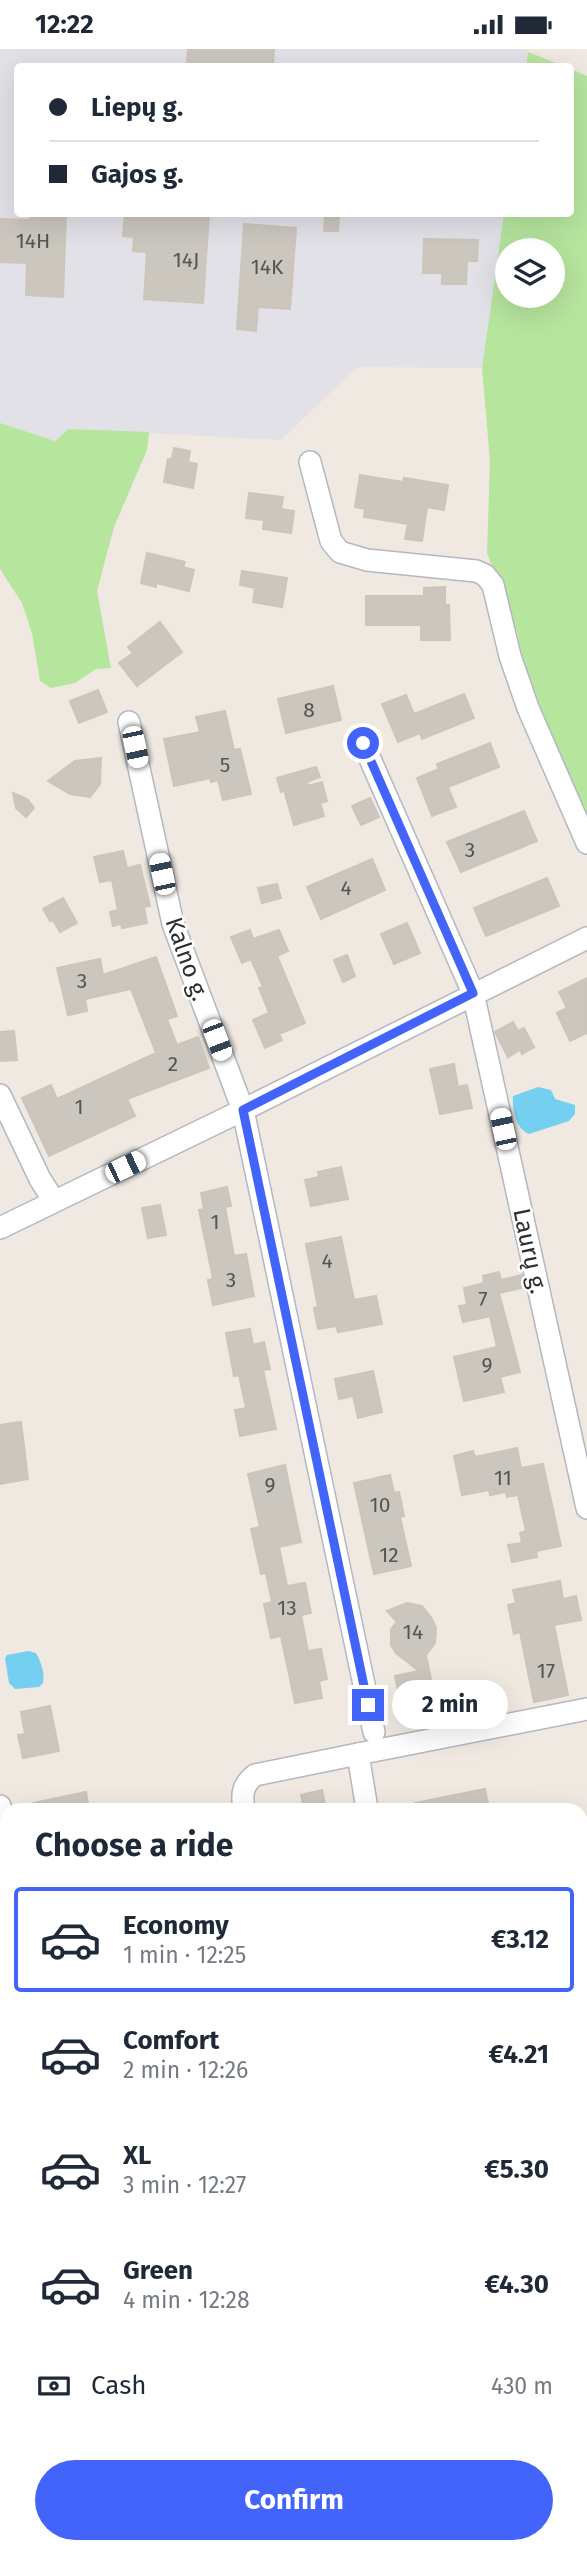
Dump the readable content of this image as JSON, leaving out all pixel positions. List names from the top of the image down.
{
  "streets": {
    "street": ["Kalno g.", "Laurų g."]
  },
  "house_numbers": [
    "14H",
    "14J",
    "14K",
    "8",
    "5",
    "3",
    "4",
    "3",
    "2",
    "1",
    "1",
    "4",
    "3",
    "7",
    "9",
    "11",
    "9",
    "10",
    "12",
    "13",
    "14",
    "17"
  ],
  "page": {
    "status": "12:22",
    "banner": ["Liepų g.", "Gajos g."],
    "bubble": "2 min",
    "heading": "Choose a ride",
    "list": [
      {
        "name": "Economy",
        "note": "1 min · 12:25",
        "value": "€3.12"
      },
      {
        "name": "Comfort",
        "note": "2 min · 12:26",
        "value": "€4.21"
      },
      {
        "name": "XL",
        "note": "3 min · 12:27",
        "value": "€5.30"
      },
      {
        "name": "Green",
        "note": "4 min · 12:28",
        "value": "€4.30"
      }
    ],
    "pay": ["Cash", "430 m"],
    "buttons": "Confirm"
  }
}
